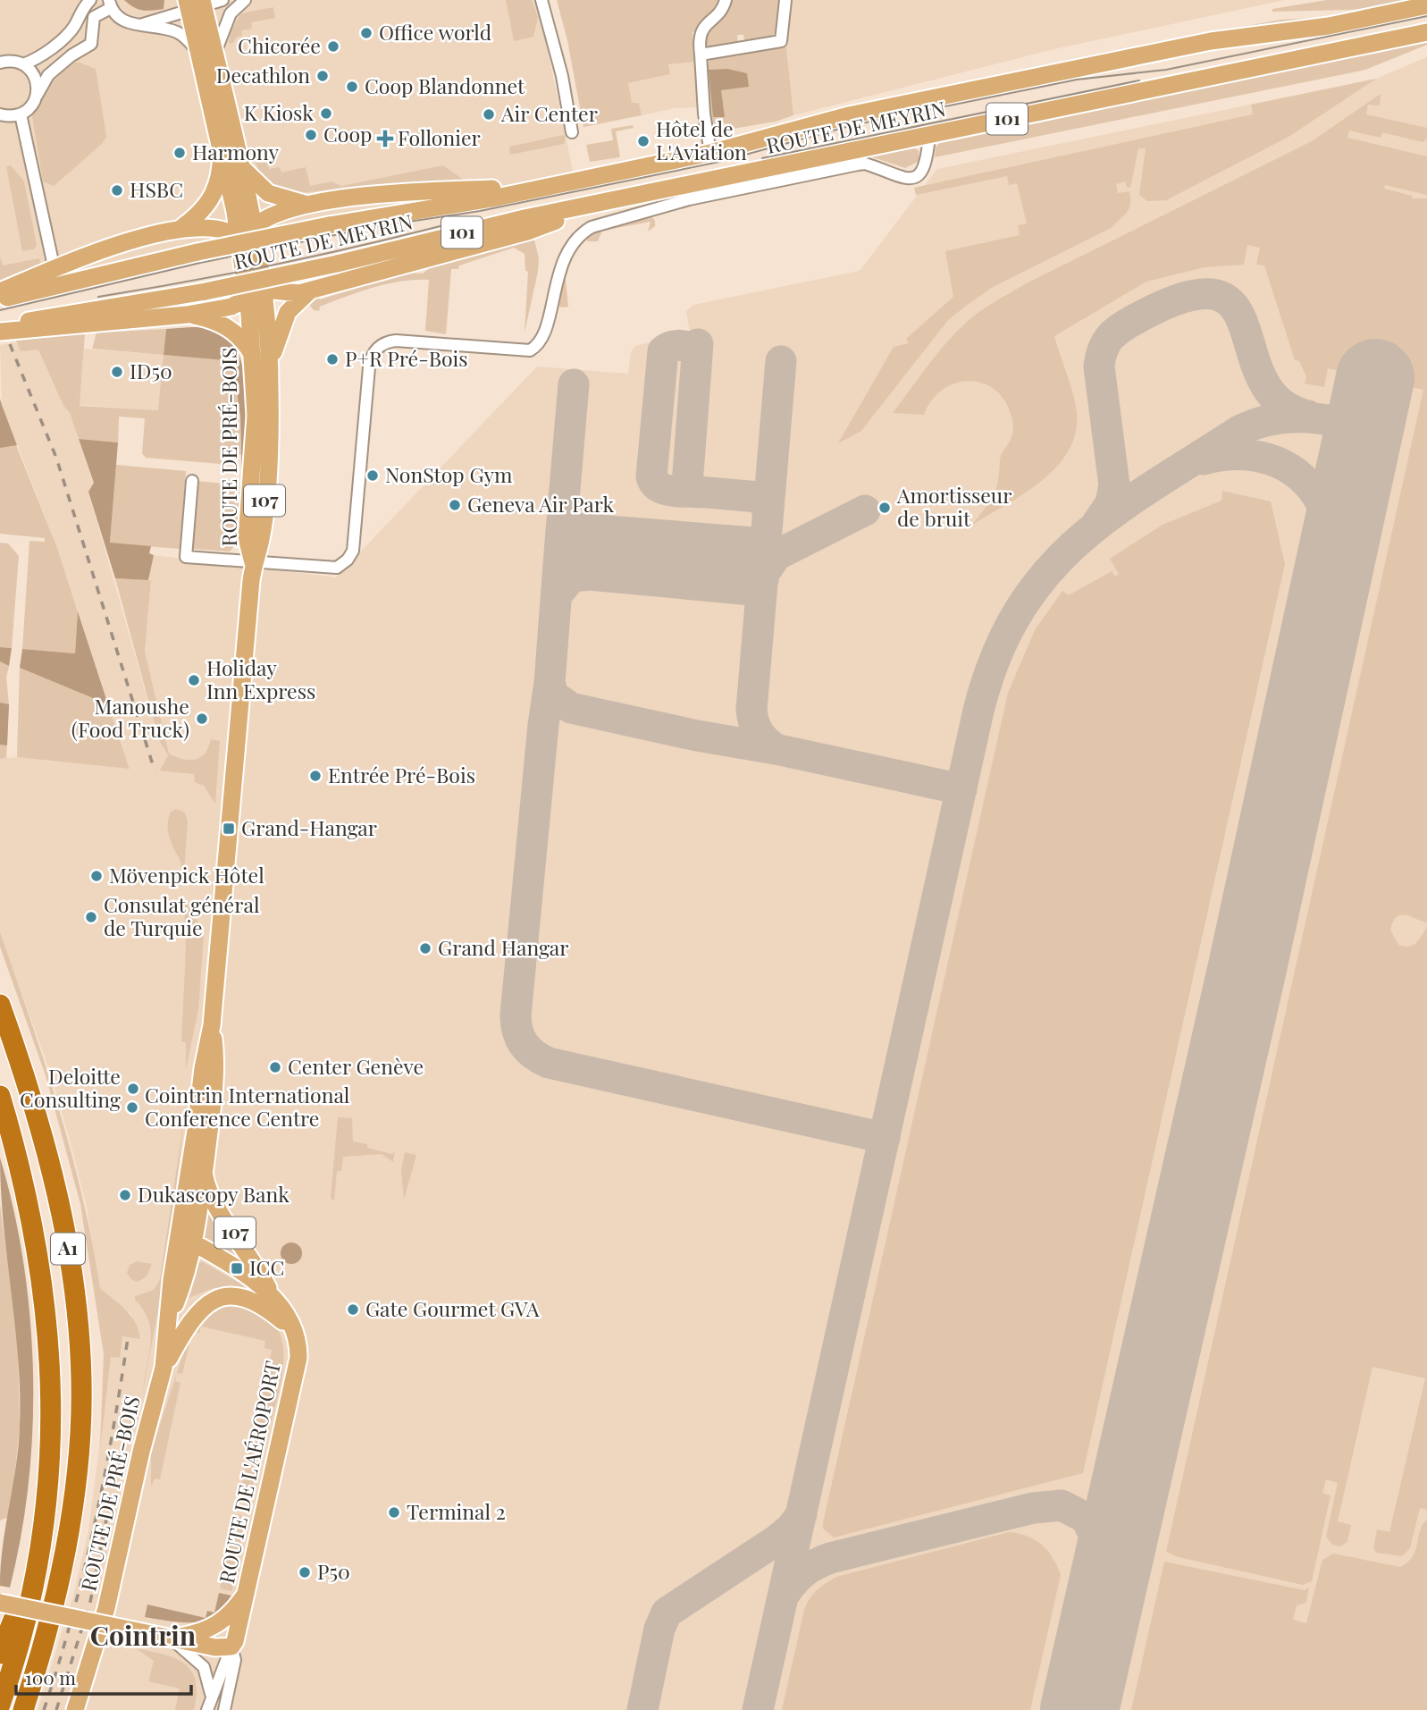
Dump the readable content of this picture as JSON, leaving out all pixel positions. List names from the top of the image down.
{
  "streets": {
    "highway": ["A1"],
    "main road": [
      "101",
      "ROUTE DE MEYRIN",
      "ROUTE DE PRÉ-BOIS",
      "107",
      "ROUTE DE L'AÉROPORT"
    ]
  },
  "crossings": [
    ["ROUTE DE PRÉ-BOIS", "107"],
    ["ROUTE DE PRÉ-BOIS", "ROUTE DE L'AÉROPORT"],
    ["107", "ROUTE DE L'AÉROPORT"]
  ],
  "districts": ["Cointrin"],
  "places": {
    "other": [
      "Office world",
      "Chicorée",
      "Decathlon",
      "Coop Blandonnet",
      "K Kiosk",
      "Air Center",
      "Coop",
      "Hôtel de L'Aviation",
      "Harmony",
      "HSBC",
      "P+R Pré-Bois",
      "ID50",
      "NonStop Gym",
      "Geneva Air Park",
      "Amortisseur de bruit",
      "Holiday Inn Express",
      "Manoushe (Food Truck)",
      "Entrée Pré-Bois",
      "Mövenpick Hôtel",
      "Consulat général de Turquie",
      "Grand Hangar",
      "Center Genève",
      "Deloitte Consulting",
      "Cointrin International Conference Centre",
      "Dukascopy Bank",
      "Gate Gourmet GVA",
      "Terminal 2",
      "P50"
    ],
    "health": ["Follonier"],
    "transit": ["Grand-Hangar", "ICC"]
  },
  "scale_bar": "100 m"
}
